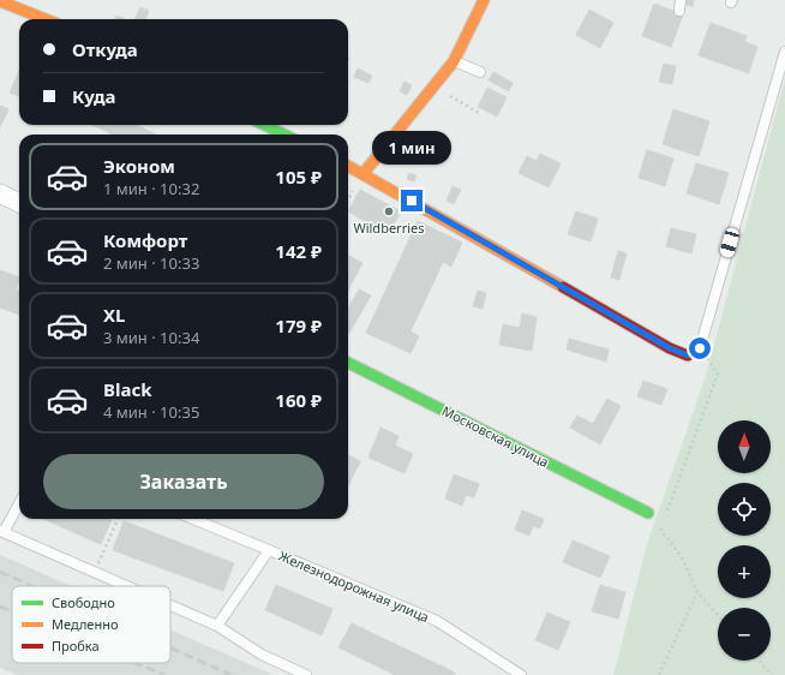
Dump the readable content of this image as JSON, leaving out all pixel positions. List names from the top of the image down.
{
  "streets": {
    "street": ["Московская улица"],
    "lane": ["Железнодорожная улица"]
  },
  "places": ["Wildberries"],
  "legend": ["Свободно", "Медленно", "Пробка"],
  "north": "top",
  "page": {
    "banner": ["Откуда", "Куда"],
    "bubble": "1 мин",
    "list": [
      {
        "name": "Эконом",
        "note": "1 мин · 10:32",
        "value": "105 ₽"
      },
      {
        "name": "Комфорт",
        "note": "2 мин · 10:33",
        "value": "142 ₽"
      },
      {
        "name": "XL",
        "note": "3 мин · 10:34",
        "value": "179 ₽"
      },
      {
        "name": "Black",
        "note": "4 мин · 10:35",
        "value": "160 ₽"
      }
    ],
    "map_buttons": ["+", "−"],
    "buttons": "Заказать"
  }
}
